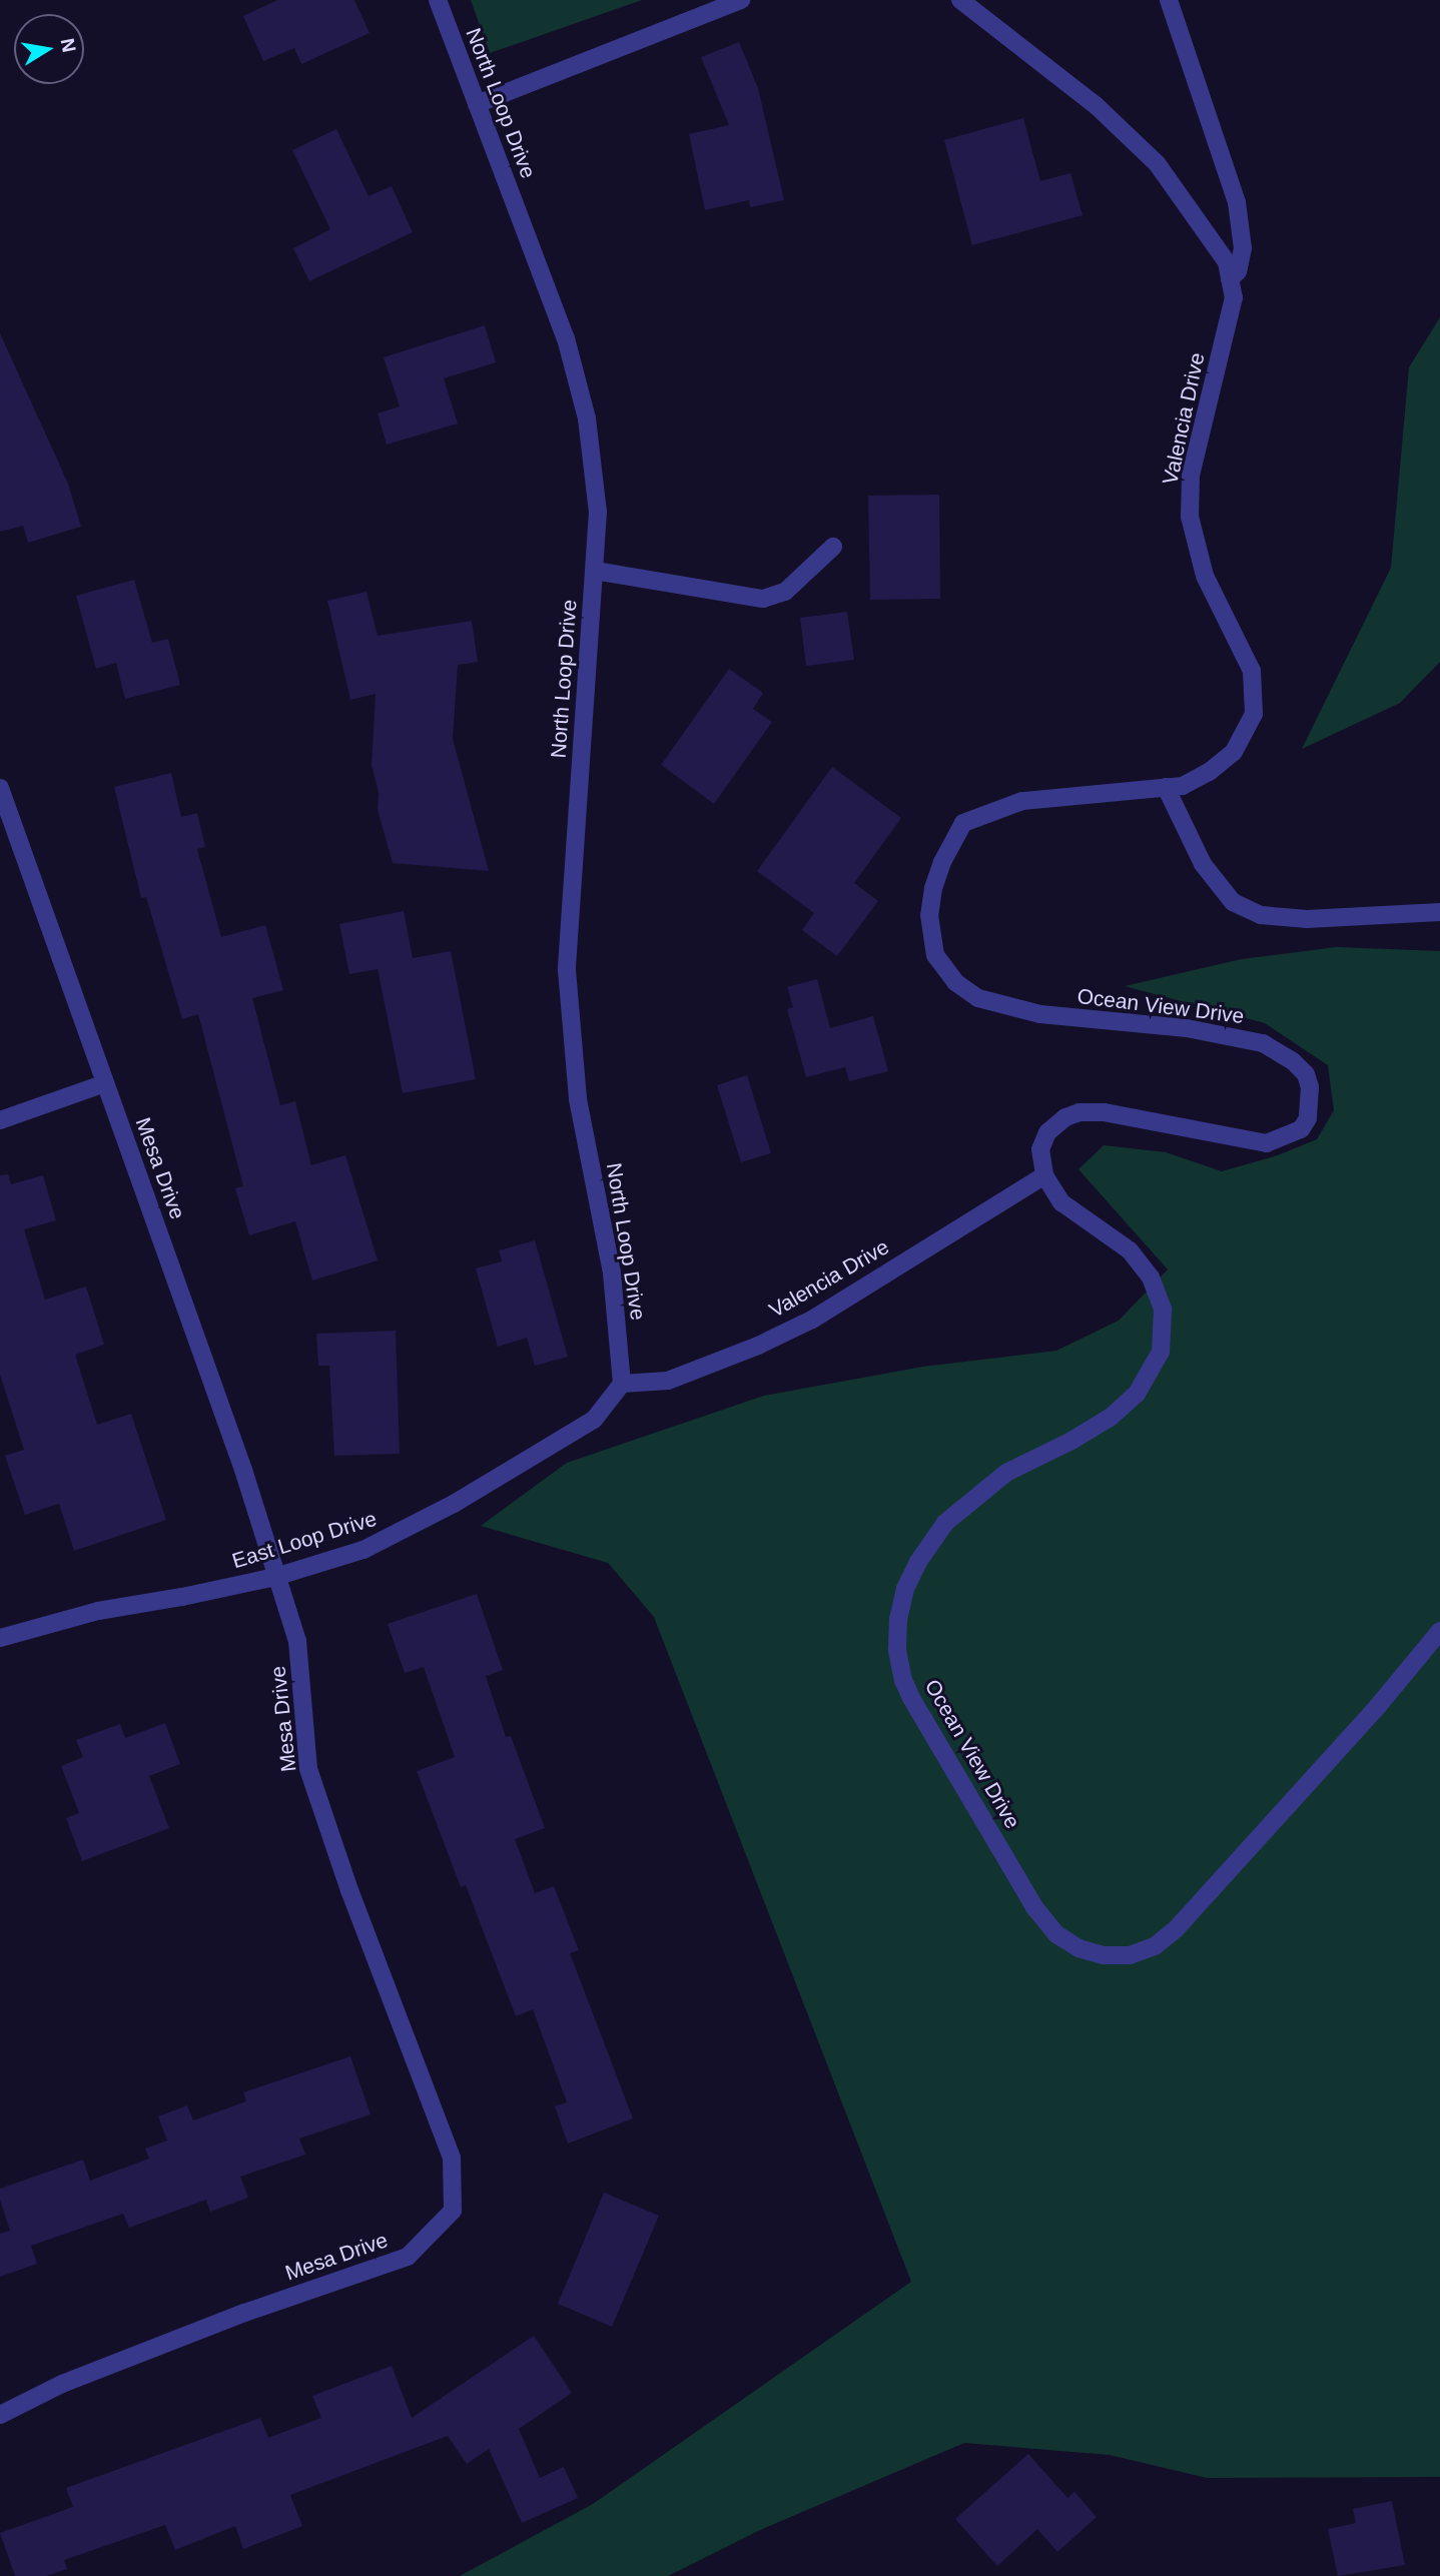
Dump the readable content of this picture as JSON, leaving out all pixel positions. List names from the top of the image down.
{
  "streets": {
    "street": [
      "North Loop Drive",
      "Valencia Drive",
      "Ocean View Drive",
      "Mesa Drive",
      "East Loop Drive"
    ]
  },
  "crossings": [
    ["North Loop Drive", "Valencia Drive"],
    ["North Loop Drive", "East Loop Drive"],
    ["Valencia Drive", "Ocean View Drive"],
    ["Valencia Drive", "East Loop Drive"],
    ["Mesa Drive", "East Loop Drive"]
  ],
  "north": "right"
}
